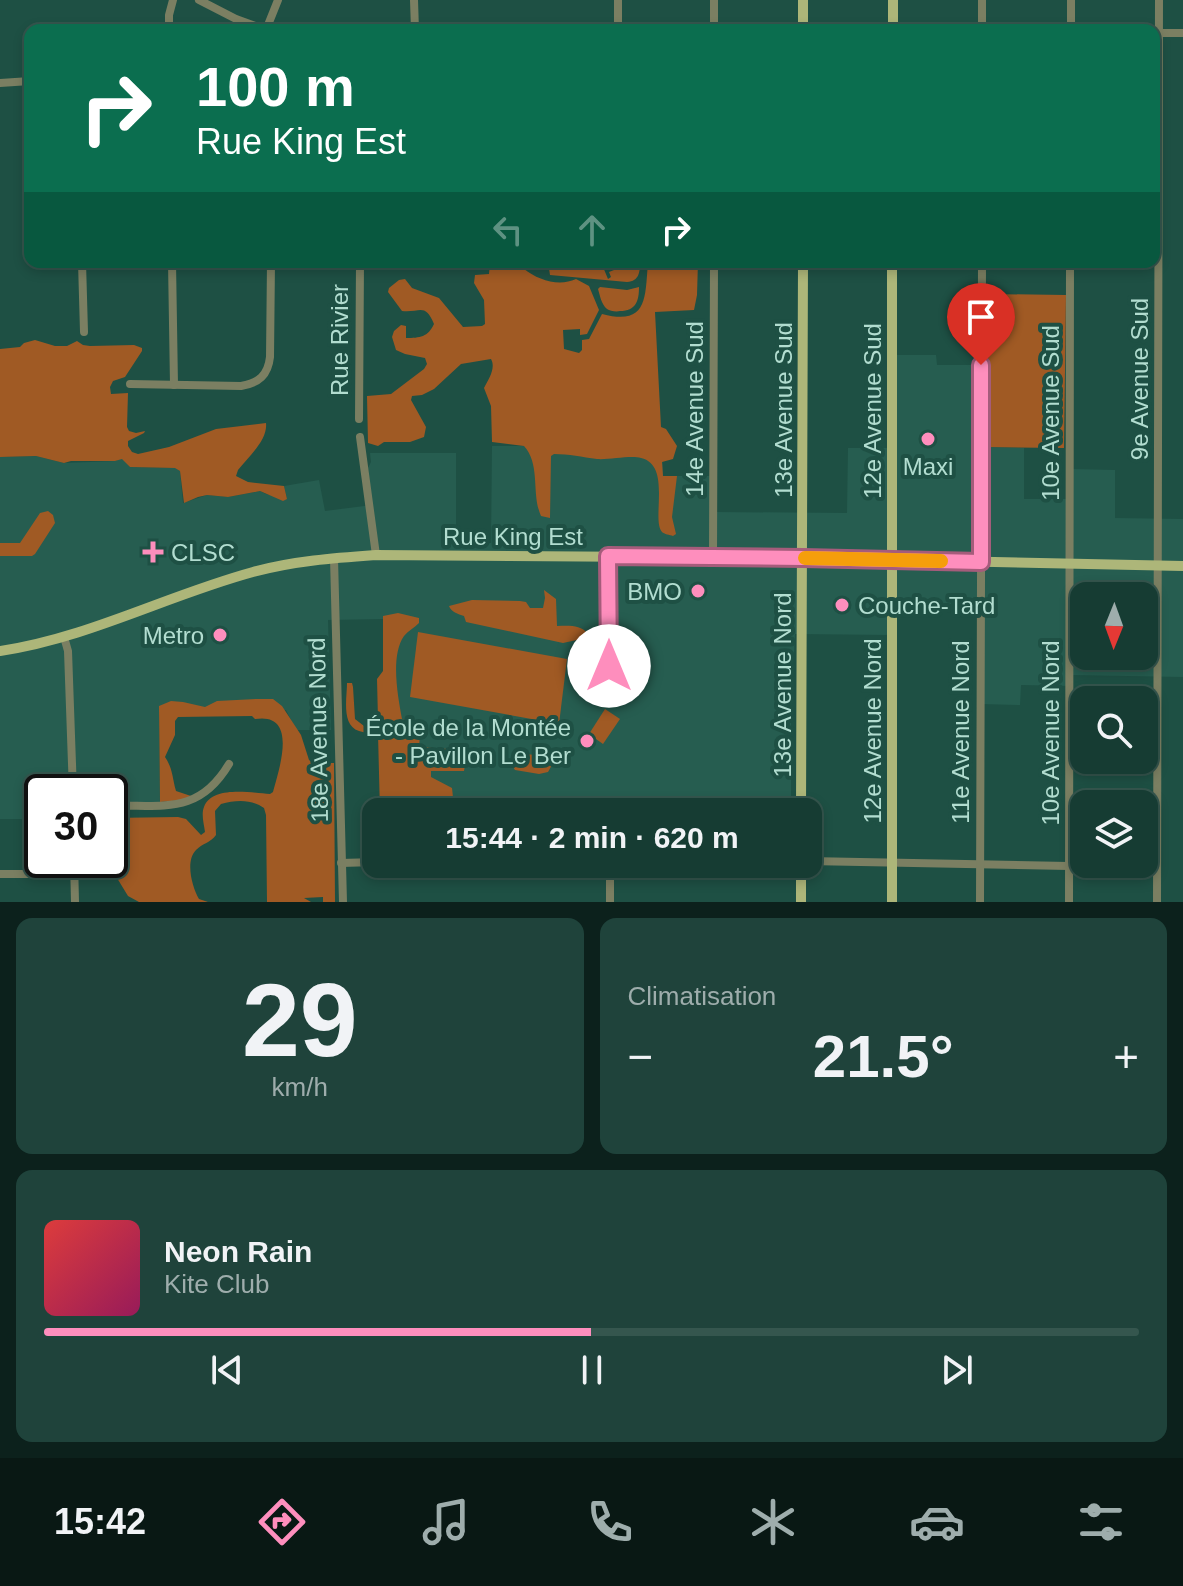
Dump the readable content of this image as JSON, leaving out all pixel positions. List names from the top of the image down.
{
  "streets": {
    "main road": [
      "13e Avenue Sud",
      "12e Avenue Sud",
      "Rue King Est",
      "13e Avenue Nord",
      "12e Avenue Nord"
    ],
    "street": [
      "Rue Rivier",
      "9e Avenue Sud",
      "14e Avenue Sud",
      "10e Avenue Sud",
      "18e Avenue Nord",
      "11e Avenue Nord",
      "10e Avenue Nord"
    ]
  },
  "crossings": [
    ["9e Avenue Sud", "Rue King Est"],
    ["14e Avenue Sud", "Rue King Est"],
    ["13e Avenue Sud", "Rue King Est"],
    ["13e Avenue Sud", "13e Avenue Nord"],
    ["12e Avenue Sud", "Rue King Est"],
    ["12e Avenue Sud", "12e Avenue Nord"],
    ["10e Avenue Sud", "Rue King Est"],
    ["10e Avenue Sud", "10e Avenue Nord"],
    ["Rue King Est", "13e Avenue Nord"],
    ["Rue King Est", "18e Avenue Nord"],
    ["Rue King Est", "12e Avenue Nord"],
    ["Rue King Est", "11e Avenue Nord"],
    ["Rue King Est", "10e Avenue Nord"]
  ],
  "places": {
    "other": [
      "Maxi",
      "BMO",
      "Couche-Tard",
      "Metro",
      "École de la Montée - Pavillon Le Ber"
    ],
    "health": ["CLSC"]
  },
  "north": "bottom",
  "page": {
    "turn": ["100 m", "Rue King Est"],
    "limit": "30",
    "trip": "15:44 · 2 min · 620 m",
    "tile": [
      ["29", "km/h"],
      "Climatisation"
    ],
    "heat": ["−", "21.5°", "+"],
    "song": ["Neon Rain", "Kite Club"],
    "tabs": "15:42"
  }
}
